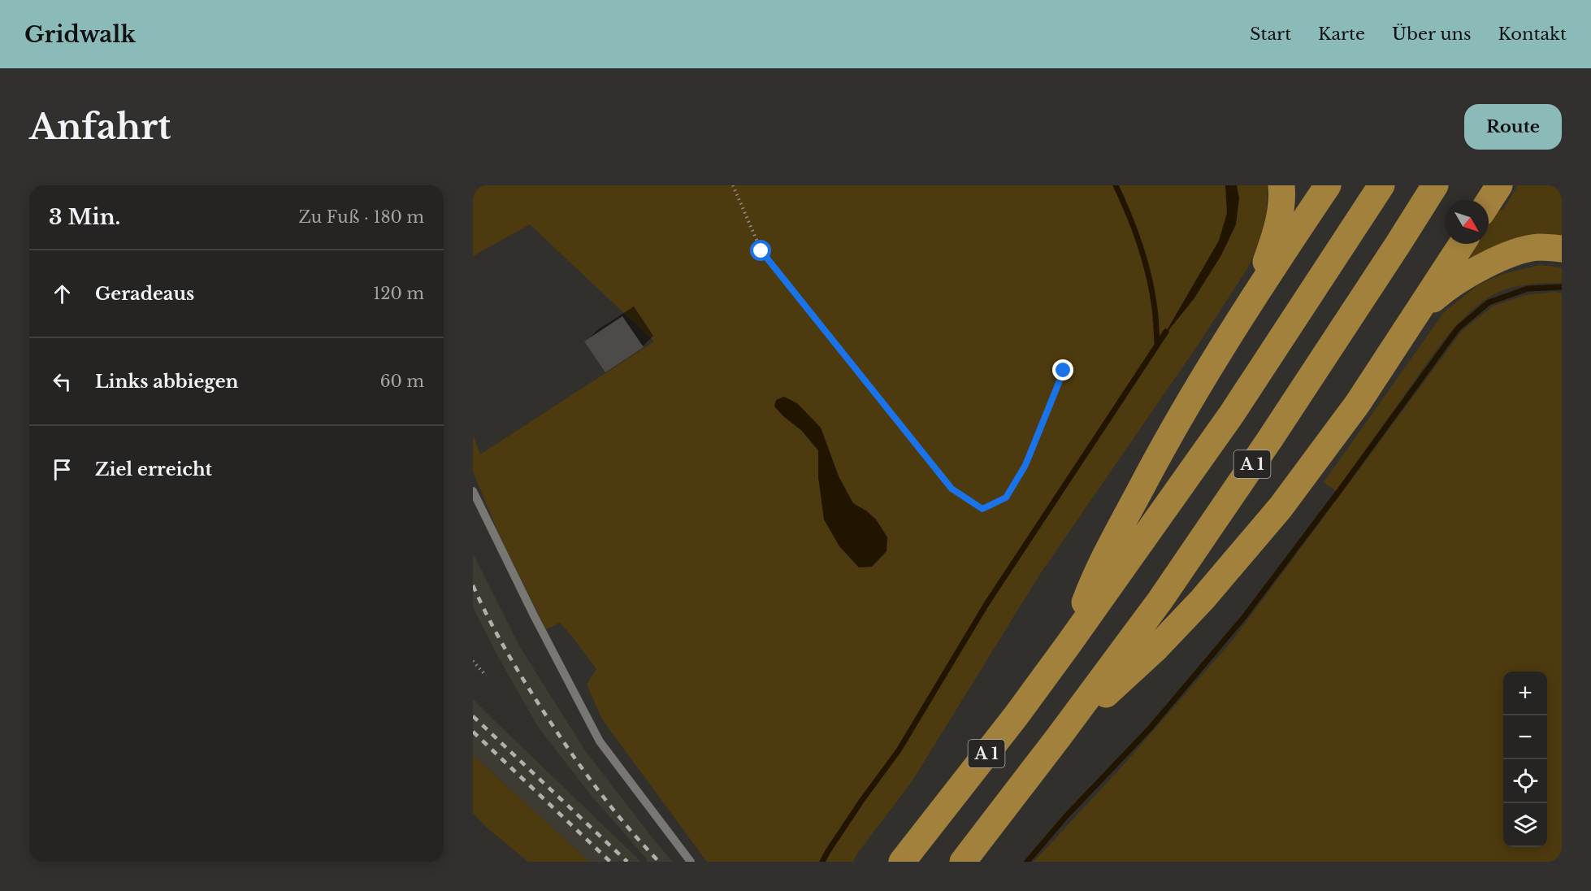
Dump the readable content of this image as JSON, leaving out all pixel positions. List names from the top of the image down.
{
  "streets": {
    "highway": ["A 1"]
  },
  "north": "bottom right",
  "page": {
    "header": "Gridwalk",
    "nav": [
      "Start",
      "Karte",
      "Über uns",
      "Kontakt"
    ],
    "buttons": "Route",
    "title": "Anfahrt",
    "heading": ["3 Min.", "Zu Fuß · 180 m"],
    "list": [
      ["Geradeaus", "120 m"],
      ["Links abbiegen", "60 m"],
      "Ziel erreicht"
    ],
    "map_buttons": ["+", "−"]
  }
}
